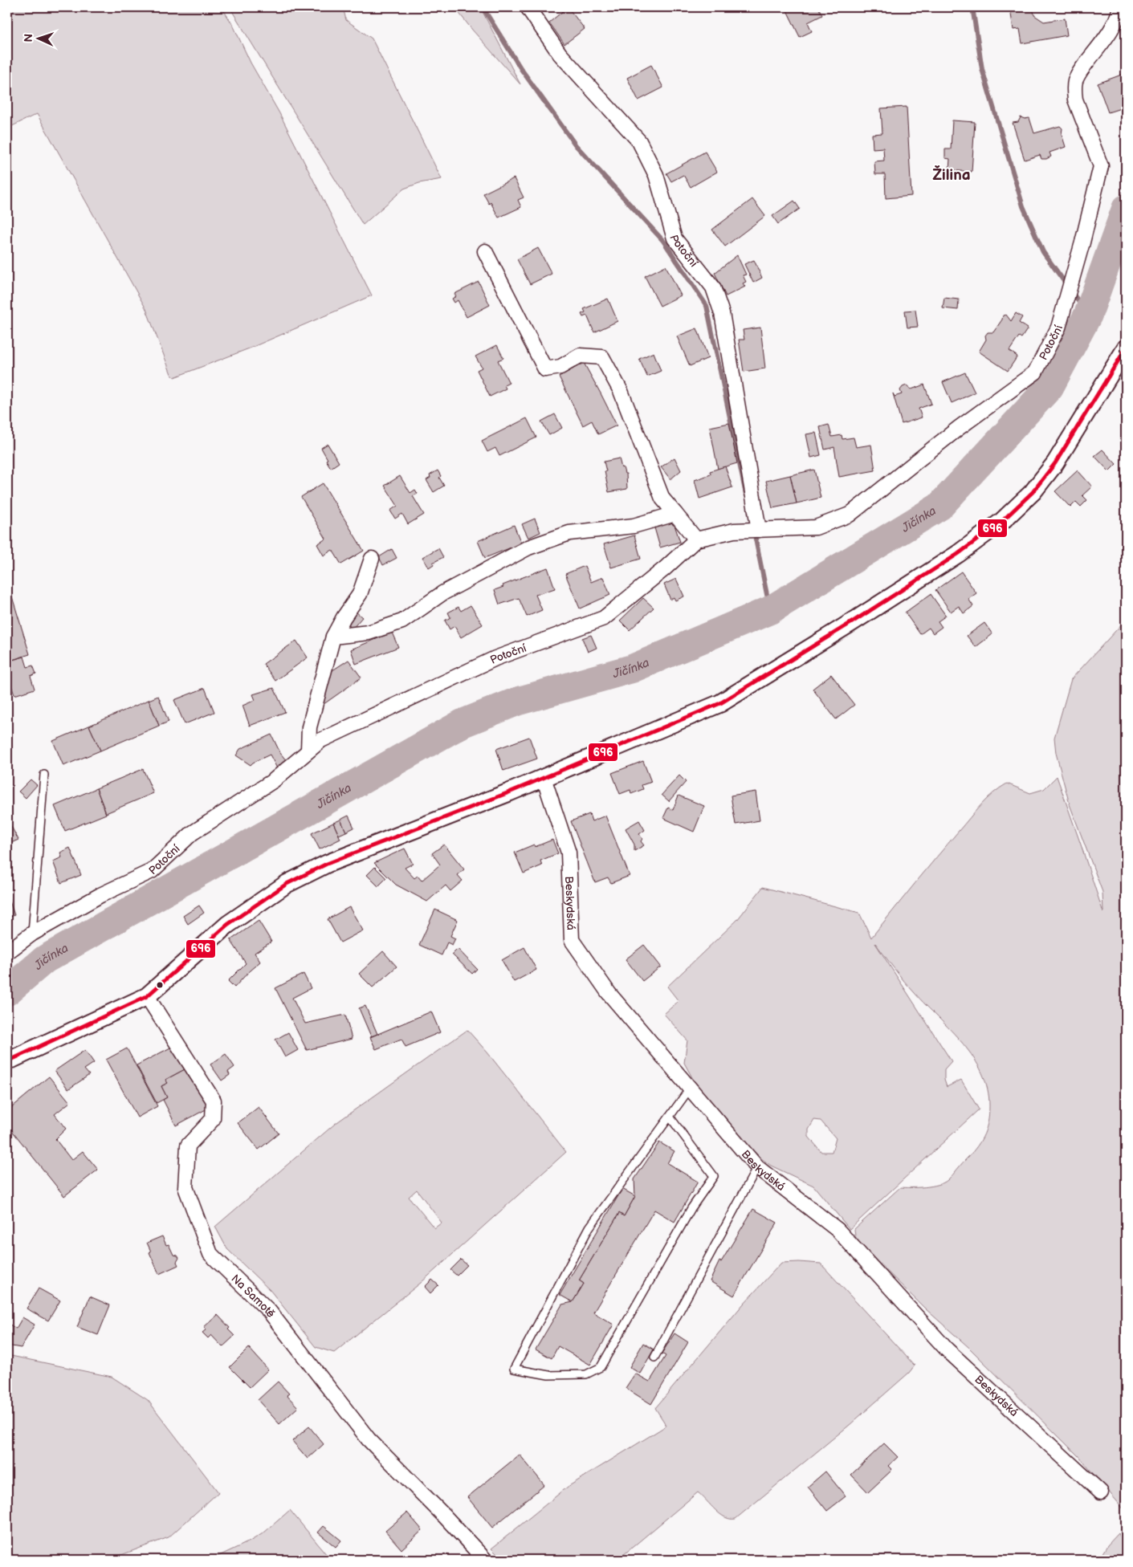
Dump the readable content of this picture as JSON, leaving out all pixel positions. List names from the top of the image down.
{
  "streets": {
    "street": ["Potoční", "Beskydská", "Na Samotě"]
  },
  "districts": ["Žilina"],
  "water": ["Jičínka"],
  "lines": ["transit line 696"],
  "north": "left"
}
